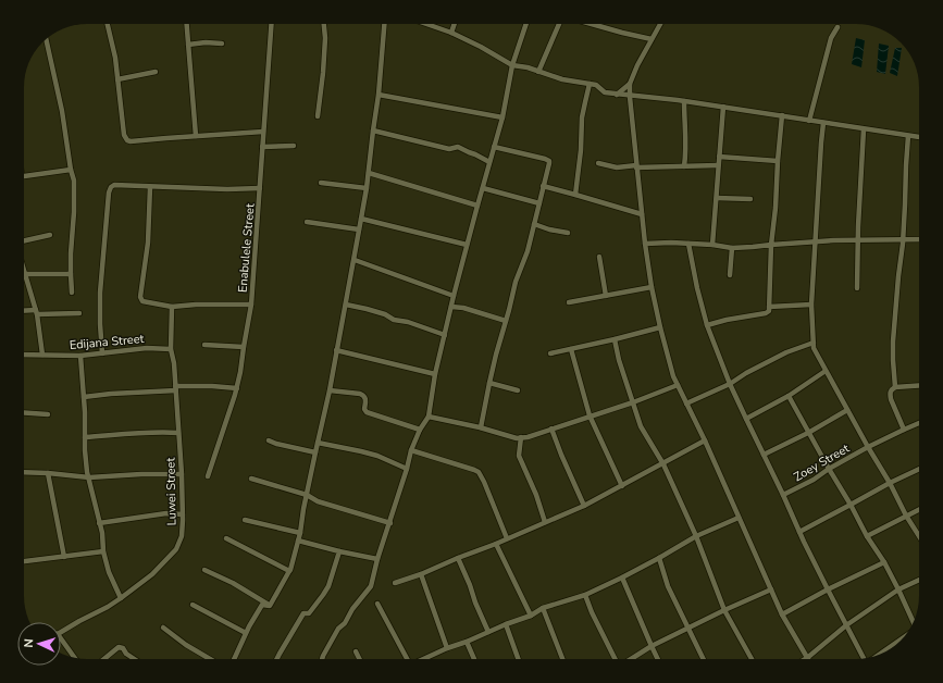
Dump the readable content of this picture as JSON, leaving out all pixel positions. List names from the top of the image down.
{
  "streets": {
    "street": [
      "Enabulele Street",
      "Edijana Street",
      "Zoey Street",
      "Luwei Street"
    ]
  },
  "crossings": [
    ["Edijana Street", "Luwei Street"]
  ],
  "north": "left"
}
